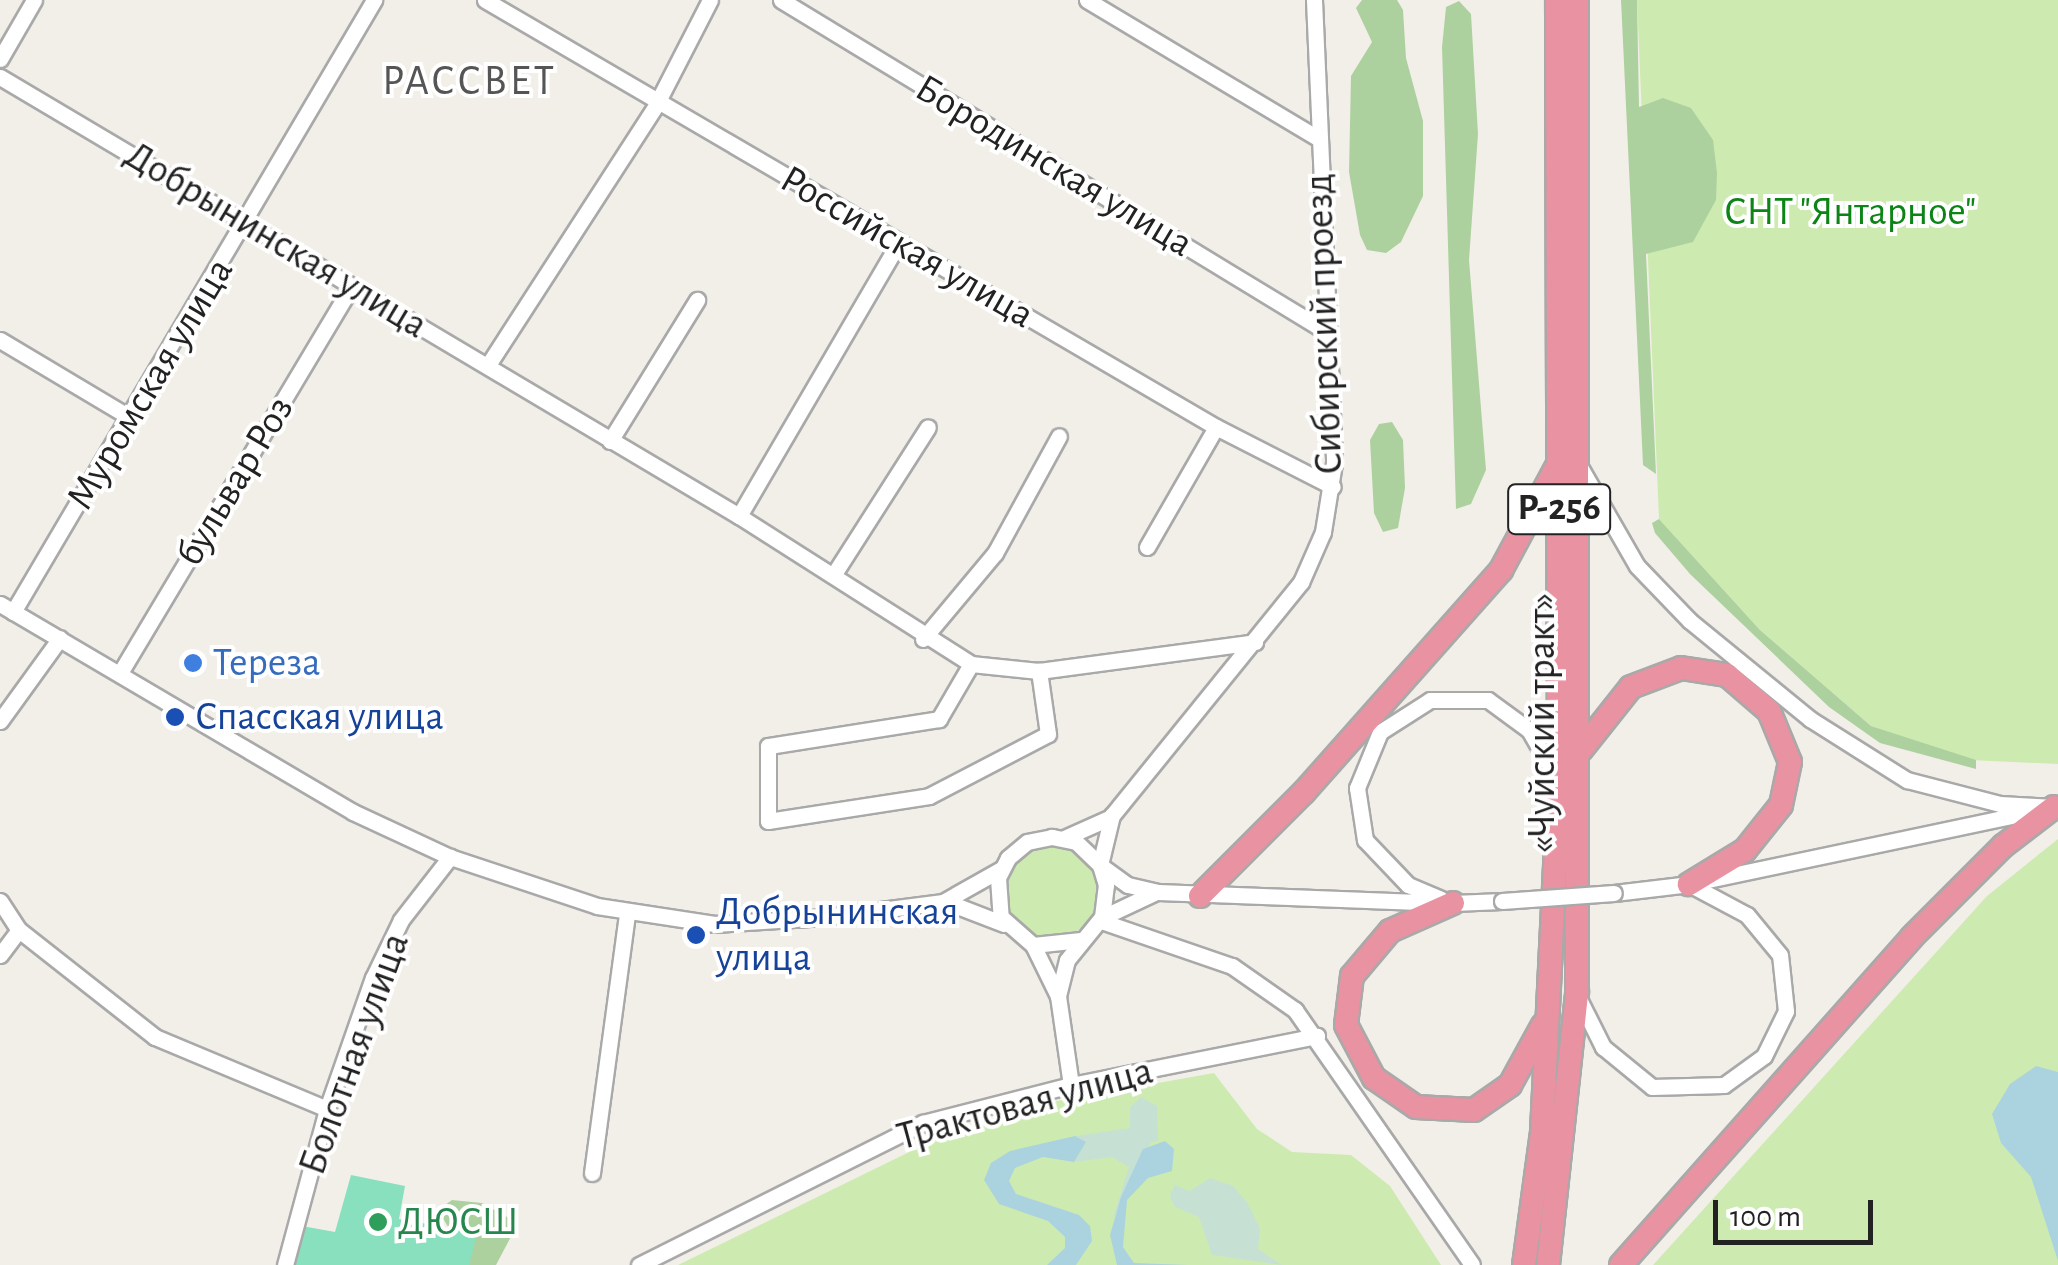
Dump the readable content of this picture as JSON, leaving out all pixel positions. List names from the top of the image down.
{
  "streets": {
    "highway": ["Р-256", "«Чуйский тракт»"],
    "street": [
      "Бородинская улица",
      "Добрынинская улица",
      "Российская улица",
      "Сибирский проезд",
      "Муромская улица",
      "бульвар Роз",
      "Болотная улица",
      "Трактовая улица"
    ]
  },
  "crossings": [
    ["Бородинская улица", "Сибирский проезд"],
    ["Добрынинская улица", "Сибирский проезд"],
    ["Добрынинская улица", "Муромская улица"],
    ["Добрынинская улица", "бульвар Роз"],
    ["Российская улица", "Сибирский проезд"]
  ],
  "districts": ["РАССВЕТ"],
  "parks": ["СНТ \"Янтарное\""],
  "places": [
    "Тереза",
    "Спасская улица",
    "Добрынинская улица",
    "ДЮСШ"
  ],
  "scale_bar": "100 m"
}
